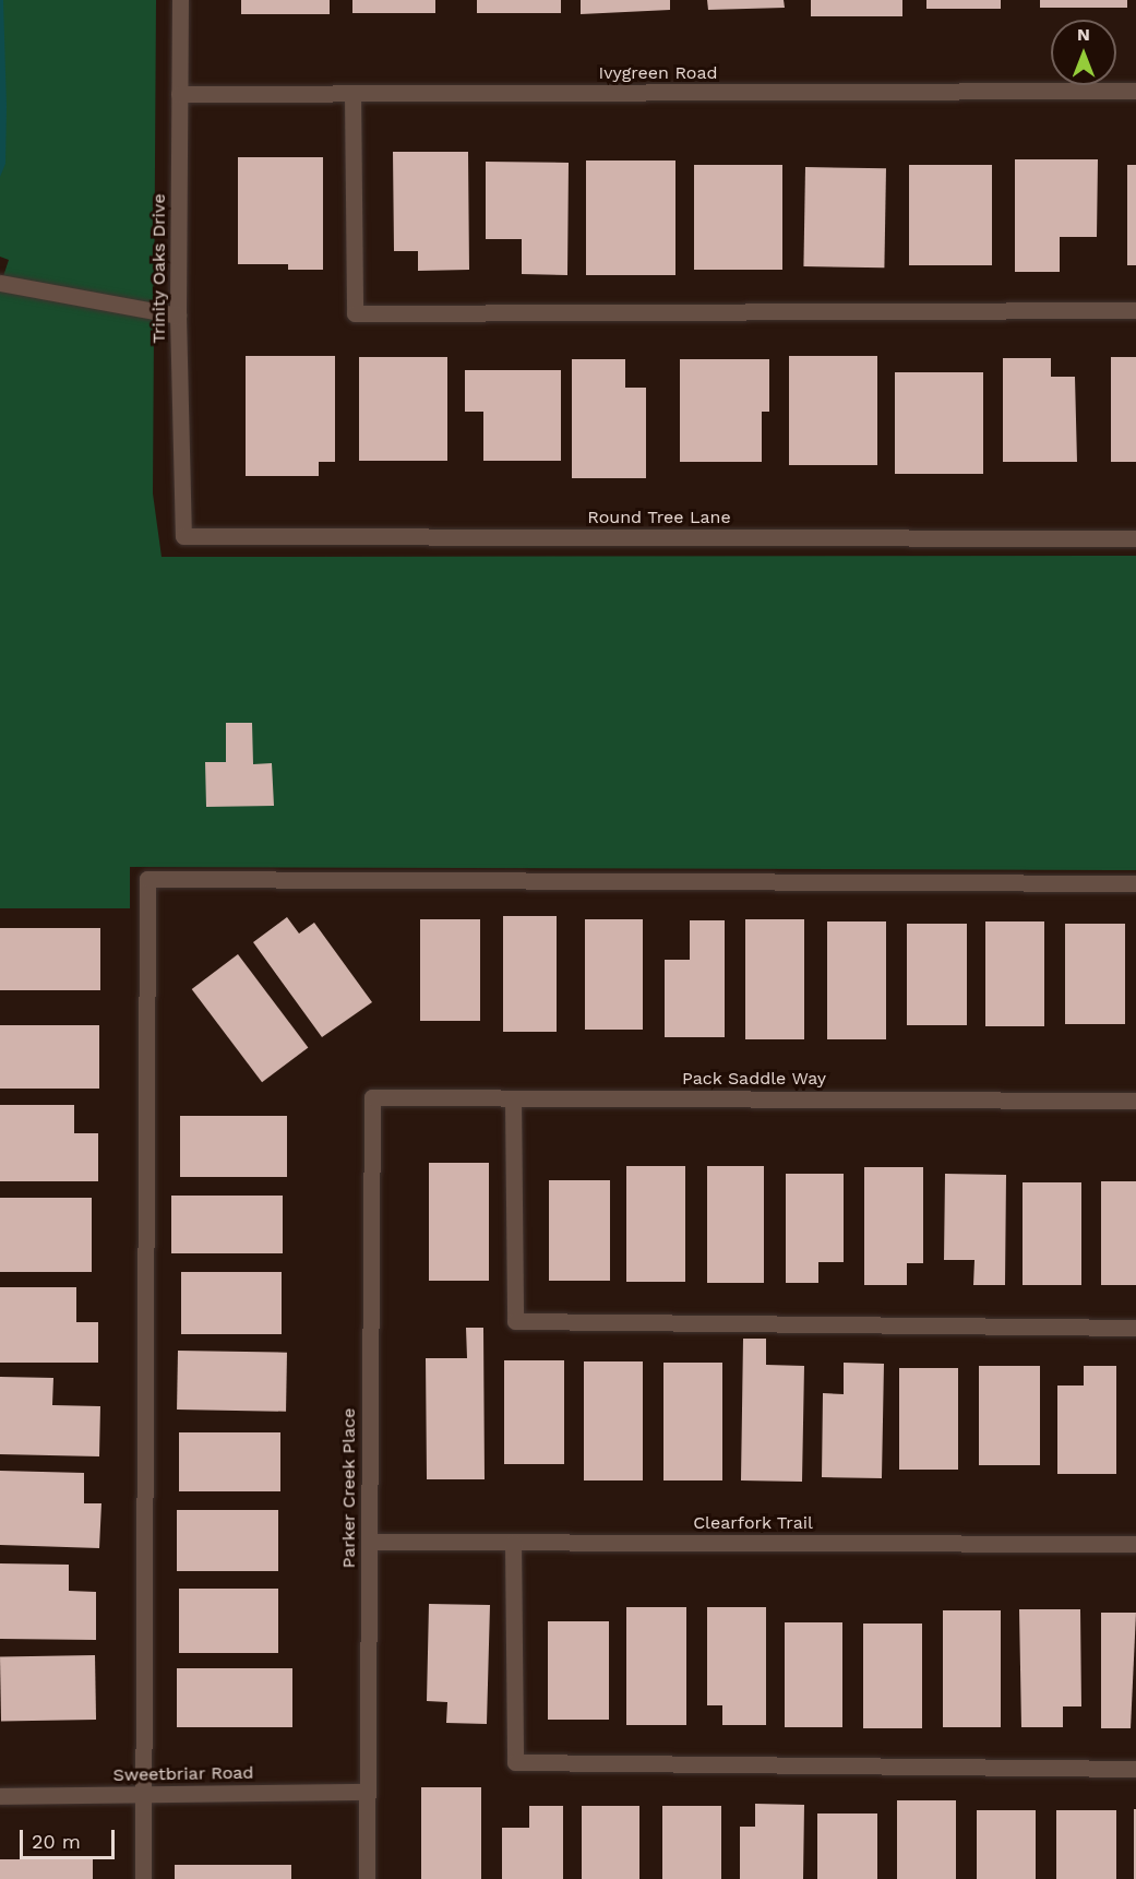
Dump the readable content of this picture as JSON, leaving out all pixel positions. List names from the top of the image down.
{
  "streets": {
    "street": [
      "Ivygreen Road",
      "Trinity Oaks Drive",
      "Round Tree Lane",
      "Pack Saddle Way",
      "Parker Creek Place",
      "Clearfork Trail",
      "Sweetbriar Road"
    ]
  },
  "crossings": [
    ["Ivygreen Road", "Trinity Oaks Drive"],
    ["Trinity Oaks Drive", "Round Tree Lane"],
    ["Pack Saddle Way", "Parker Creek Place"],
    ["Parker Creek Place", "Clearfork Trail"],
    ["Parker Creek Place", "Sweetbriar Road"]
  ],
  "scale_bar": "20 m",
  "north": "top"
}
